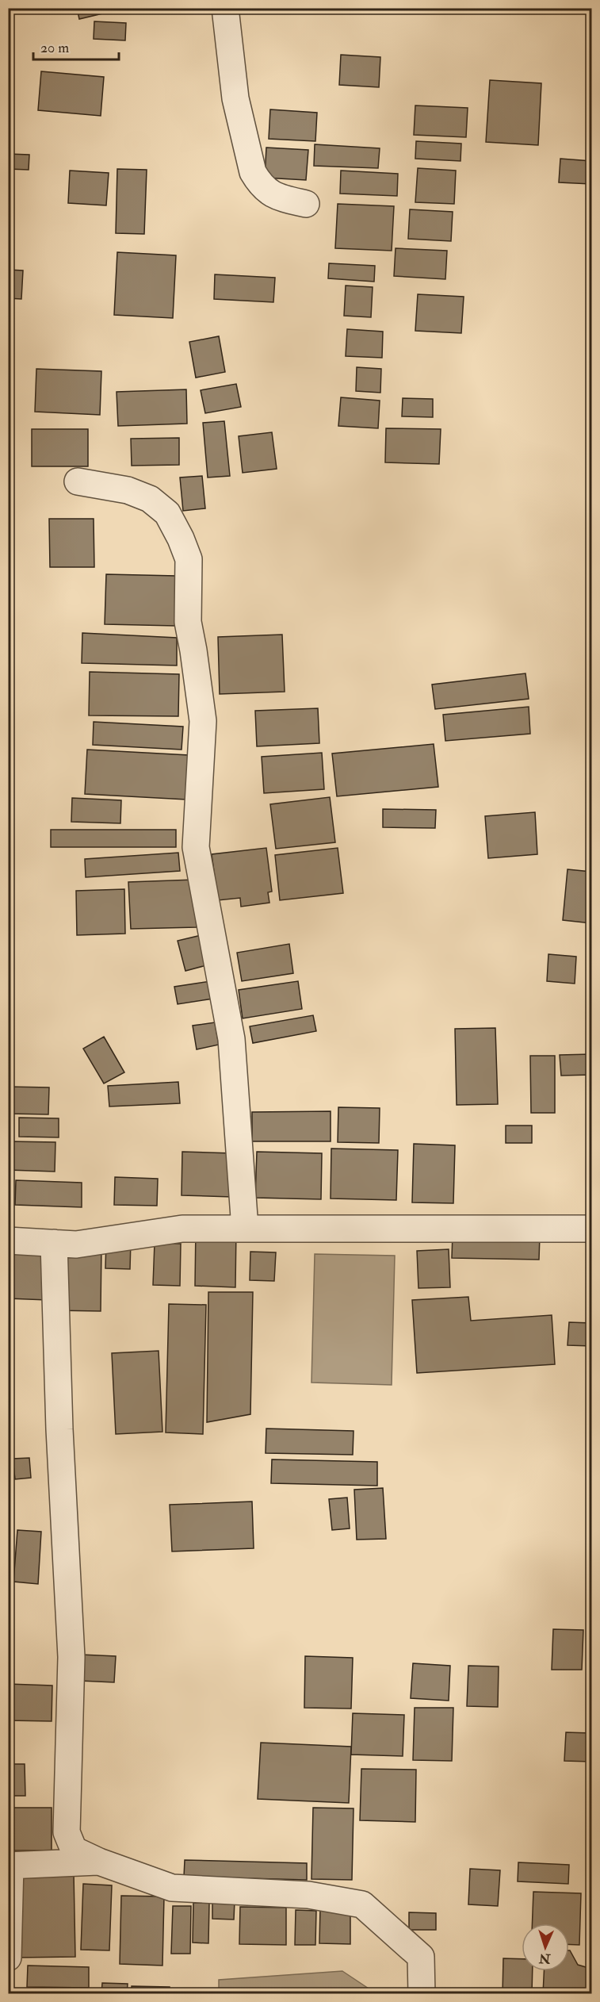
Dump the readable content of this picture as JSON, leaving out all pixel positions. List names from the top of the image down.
{
  "scale_bar": "20 m",
  "north": "bottom"
}
